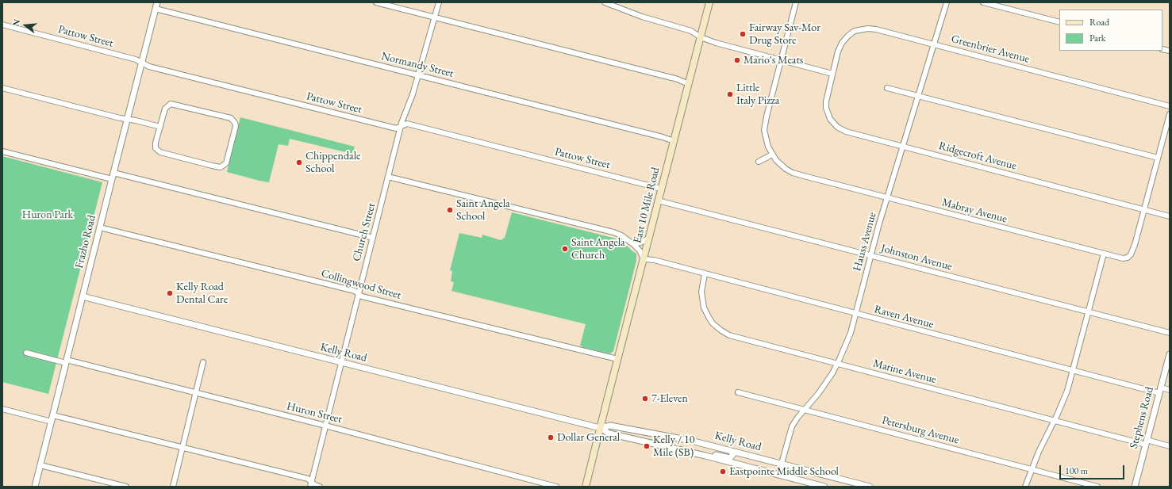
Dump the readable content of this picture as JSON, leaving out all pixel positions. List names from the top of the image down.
{
  "streets": {
    "main road": ["East 10 Mile Road"],
    "street": [
      "Pattow Street",
      "Greenbrier Avenue",
      "Normandy Street",
      "Ridgecroft Avenue",
      "Mabray Avenue",
      "Church Street",
      "Frazho Road",
      "Hauss Avenue",
      "Johnston Avenue",
      "Collingwood Street",
      "Raven Avenue",
      "Kelly Road",
      "Marine Avenue",
      "Huron Street",
      "Stephens Road",
      "Petersburg Avenue"
    ]
  },
  "crossings": [
    ["Pattow Street", "East 10 Mile Road"],
    ["Pattow Street", "Church Street"],
    ["Pattow Street", "Frazho Road"],
    ["Greenbrier Avenue", "Ridgecroft Avenue"],
    ["Greenbrier Avenue", "Hauss Avenue"],
    ["Normandy Street", "East 10 Mile Road"],
    ["Normandy Street", "Church Street"],
    ["Normandy Street", "Frazho Road"],
    ["Ridgecroft Avenue", "Mabray Avenue"],
    ["Ridgecroft Avenue", "Hauss Avenue"],
    ["East 10 Mile Road", "Johnston Avenue"],
    ["East 10 Mile Road", "Collingwood Street"],
    ["East 10 Mile Road", "Raven Avenue"],
    ["East 10 Mile Road", "Kelly Road"],
    ["Mabray Avenue", "Hauss Avenue"],
    ["Church Street", "Collingwood Street"],
    ["Church Street", "Kelly Road"],
    ["Church Street", "Huron Street"],
    ["Frazho Road", "Collingwood Street"],
    ["Frazho Road", "Kelly Road"],
    ["Frazho Road", "Huron Street"],
    ["Hauss Avenue", "Johnston Avenue"],
    ["Hauss Avenue", "Raven Avenue"],
    ["Hauss Avenue", "Kelly Road"],
    ["Hauss Avenue", "Marine Avenue"],
    ["Hauss Avenue", "Petersburg Avenue"],
    ["Raven Avenue", "Marine Avenue"],
    ["Raven Avenue", "Stephens Road"],
    ["Marine Avenue", "Stephens Road"]
  ],
  "parks": ["Huron Park"],
  "places": [
    "Fairway Sav-Mor Drug Store",
    "Mario's Meats",
    "Little Italy Pizza",
    "Chippendale School",
    "Saint Angela School",
    "Saint Angela Church",
    "Kelly Road Dental Care",
    "7-Eleven",
    "Dollar General",
    "Kelly / 10 Mile (SB)",
    "Eastpointe Middle School"
  ],
  "legend": ["Road", "Park"],
  "scale_bar": "100 m",
  "north": "left"
}
